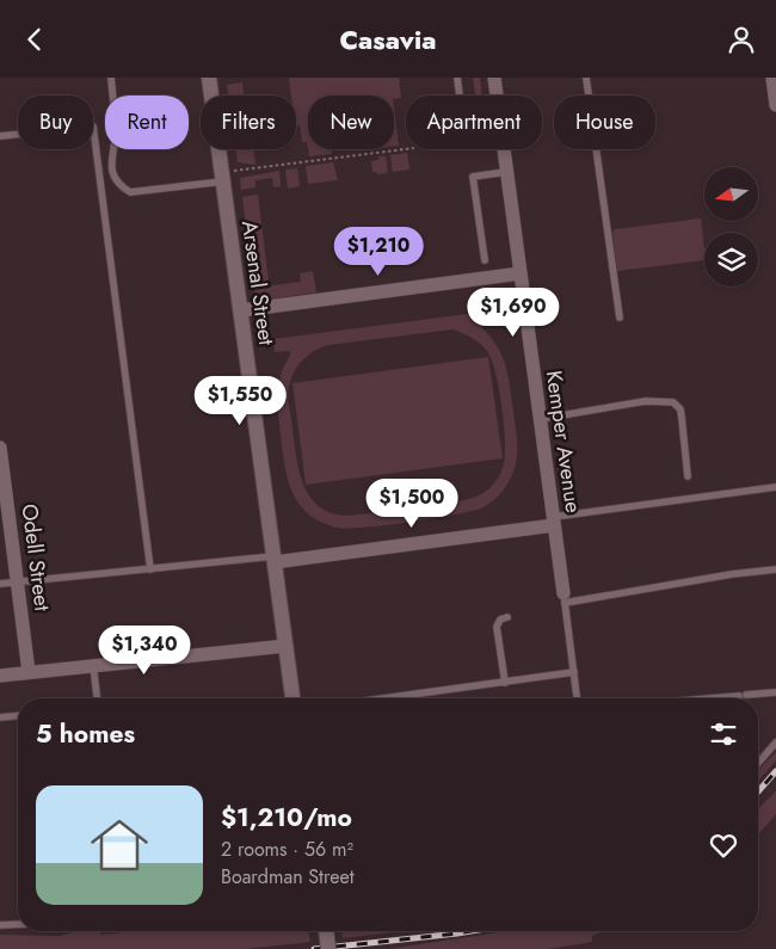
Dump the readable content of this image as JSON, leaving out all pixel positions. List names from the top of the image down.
{
  "streets": {
    "main road": ["Arsenal Street"],
    "street": ["Kemper Avenue", "Odell Street"]
  },
  "north": "left",
  "page": {
    "header": "Casavia",
    "chip": [
      "Buy",
      "Rent",
      "Filters",
      "New",
      "Apartment",
      "House"
    ],
    "price": [
      "$1,210",
      "$1,690",
      "$1,550",
      "$1,500",
      "$1,340"
    ],
    "heading": "5 homes",
    "list": [
      {
        "name": "$1,210/mo",
        "note": "2 rooms · 56 m² · Boardman Street"
      }
    ]
  }
}
